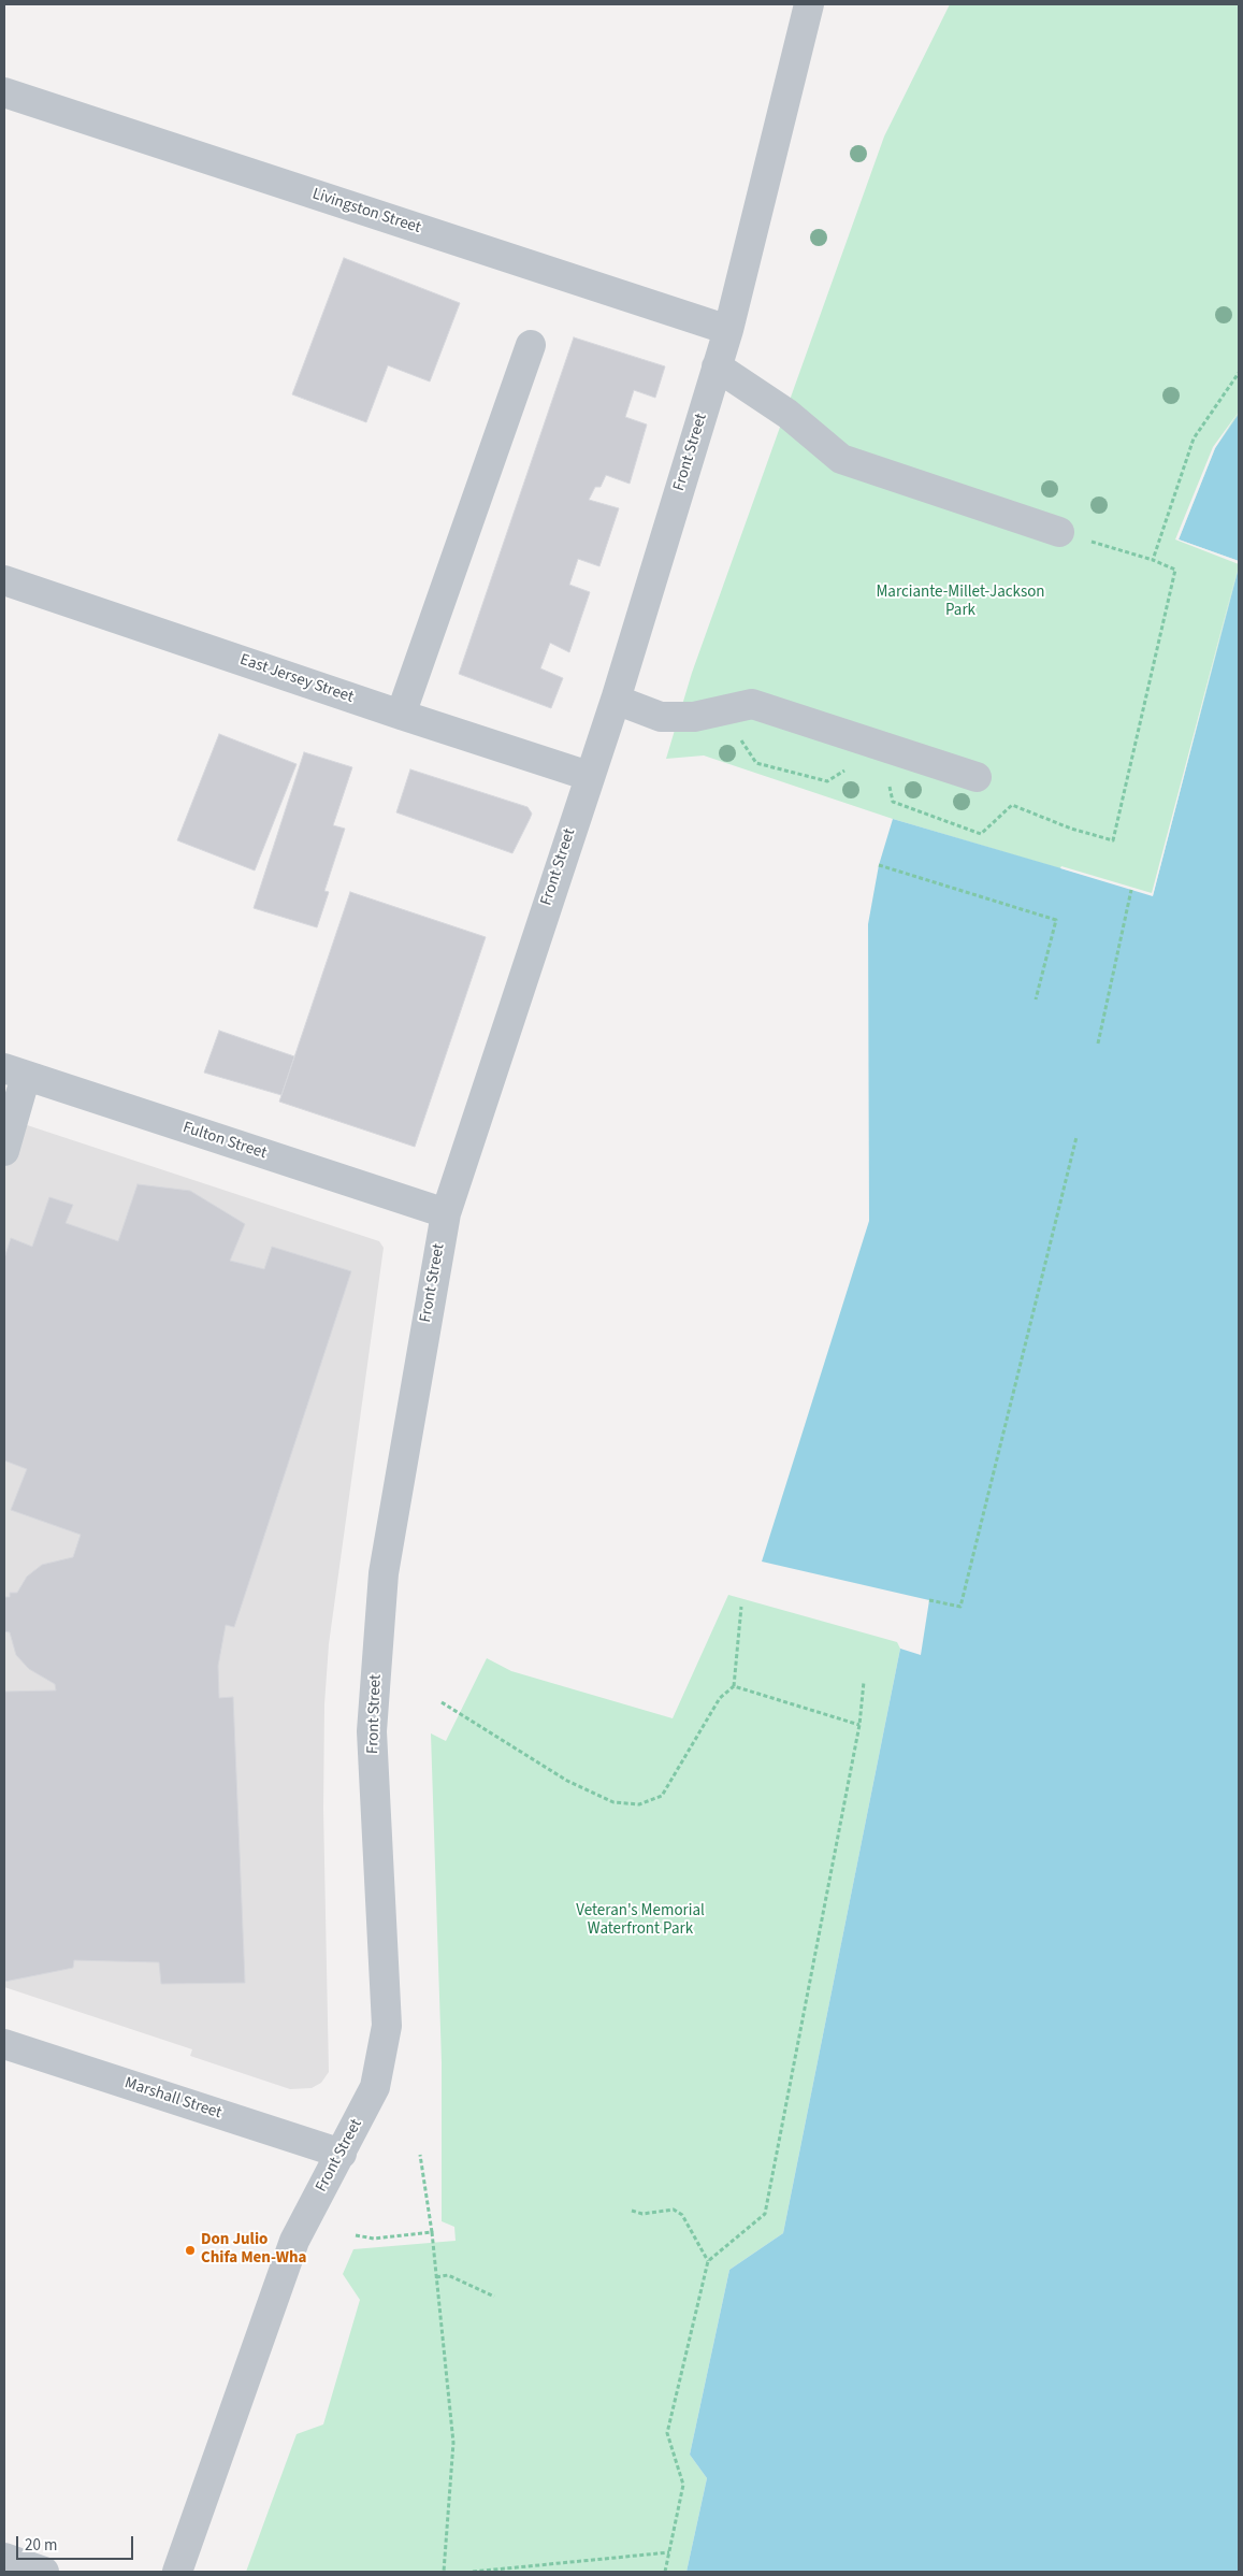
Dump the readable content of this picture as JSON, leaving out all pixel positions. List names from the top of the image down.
{
  "streets": {
    "street": [
      "Livingston Street",
      "Front Street",
      "East Jersey Street",
      "Fulton Street",
      "Marshall Street"
    ]
  },
  "crossings": [
    ["Livingston Street", "Front Street"],
    ["Front Street", "East Jersey Street"],
    ["Front Street", "Fulton Street"],
    ["Front Street", "Marshall Street"]
  ],
  "parks": ["Marciante-Millet-Jackson Park", "Veteran's Memorial Waterfront Park"],
  "places": ["Don Julio Chifa Men-Wha"],
  "scale_bar": "20 m"
}
